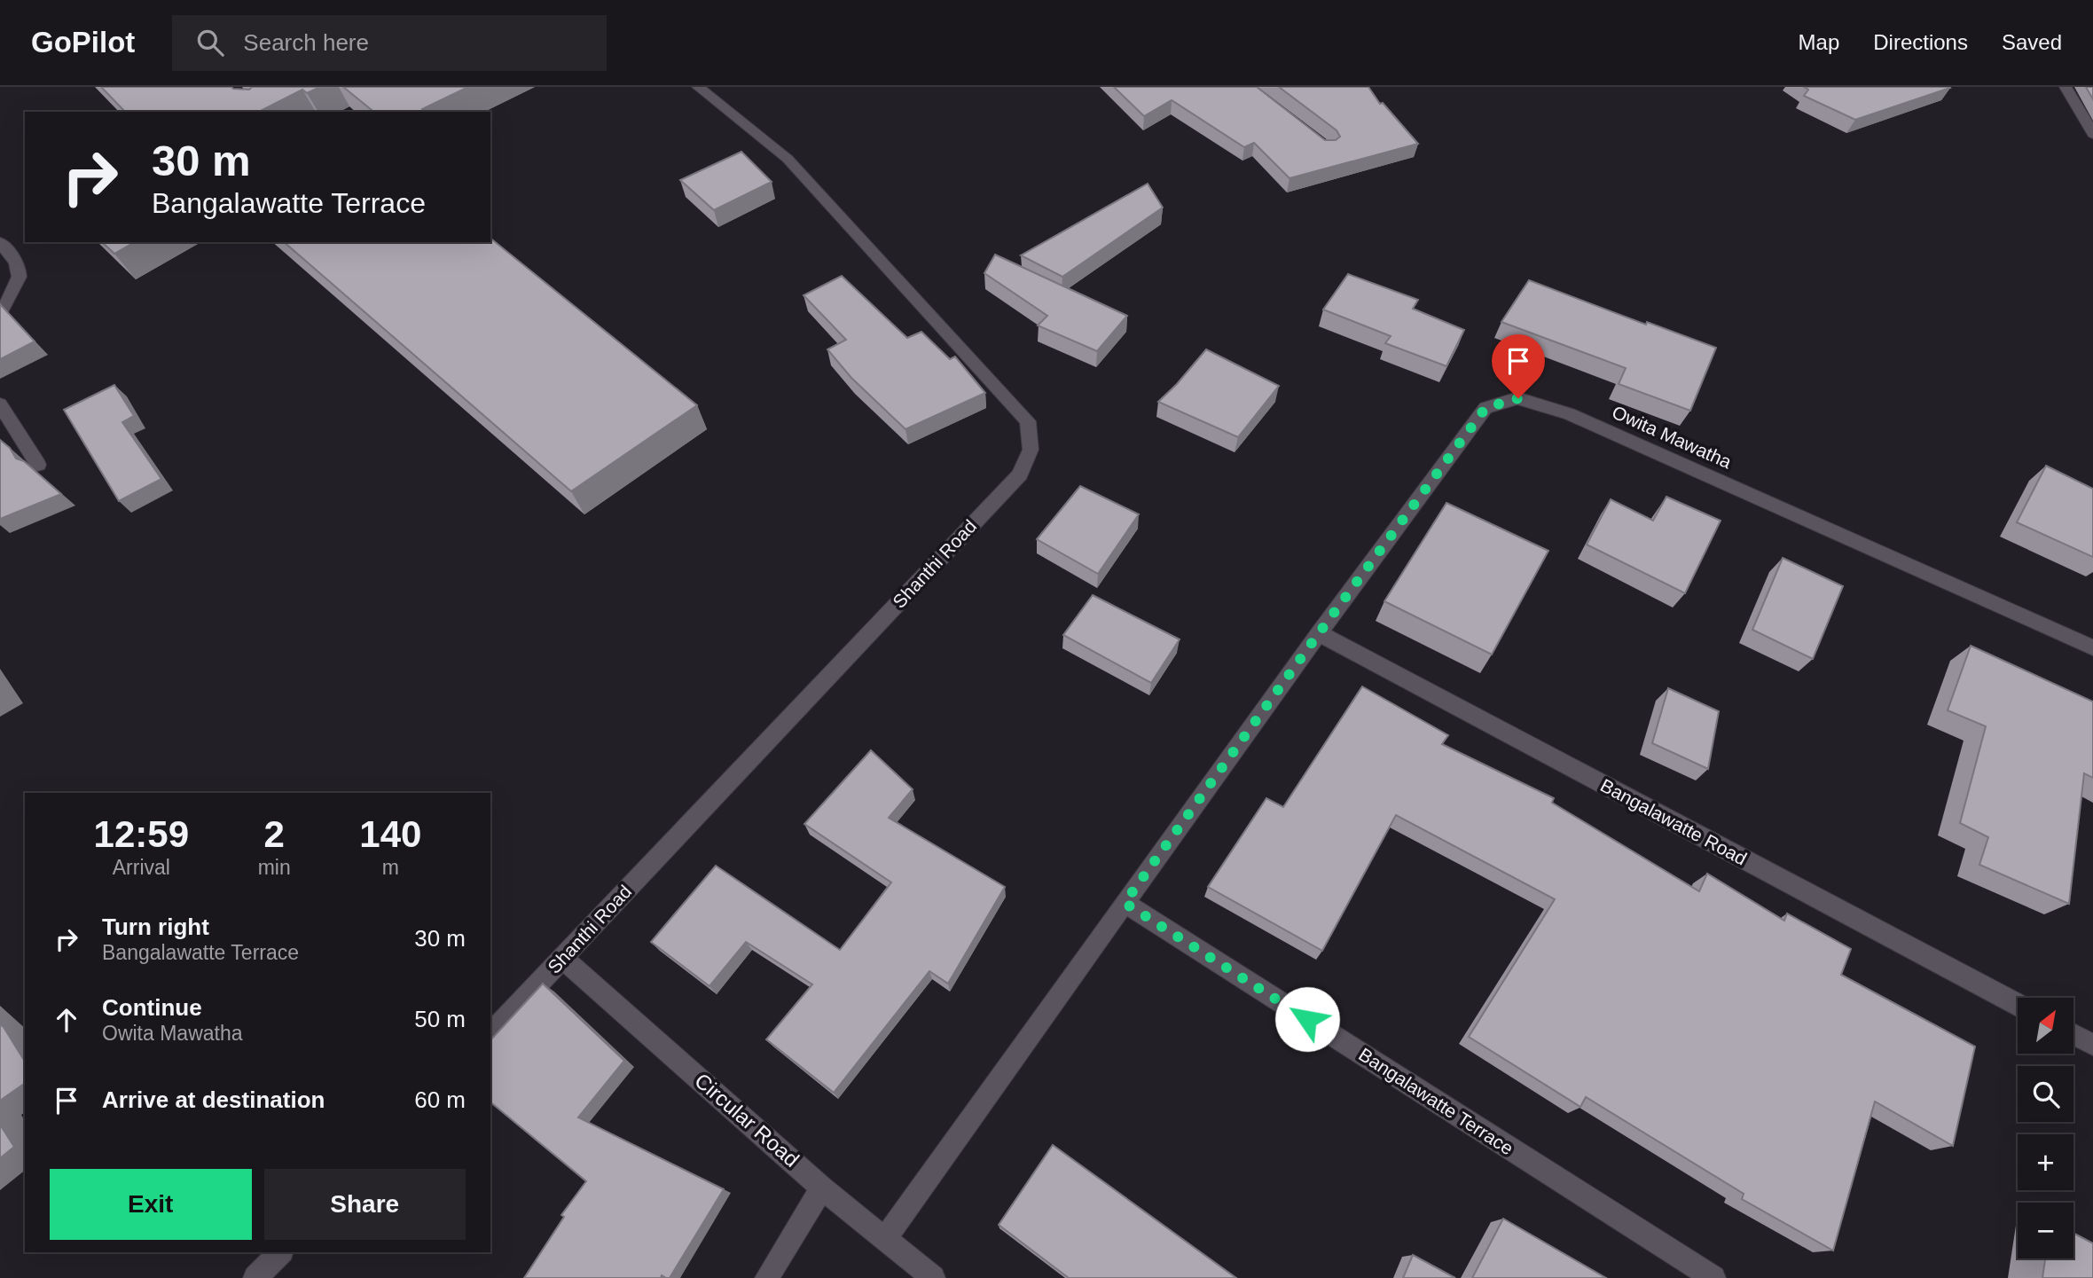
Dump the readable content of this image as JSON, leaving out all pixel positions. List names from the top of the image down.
{
  "streets": {
    "street": [
      "Owita Mawatha",
      "Shanthi Road",
      "Bangalawatte Road",
      "Bangalawatte Terrace",
      "Circular Road"
    ]
  },
  "crossings": [
    ["Owita Mawatha", "Bangalawatte Road"],
    ["Shanthi Road", "Circular Road"]
  ],
  "north": "top right",
  "page": {
    "header": "GoPilot",
    "search": "Search here",
    "nav": ["Map", "Directions", "Saved"],
    "turn": ["30 m", "Bangalawatte Terrace"],
    "eta": [
      "12:59",
      "Arrival",
      "2",
      "min",
      "140",
      "m"
    ],
    "list": [
      {
        "name": "Turn right",
        "note": "Bangalawatte Terrace",
        "value": "30 m"
      },
      {
        "name": "Continue",
        "note": "Owita Mawatha",
        "value": "50 m"
      },
      {
        "name": "Arrive at destination",
        "value": "60 m"
      }
    ],
    "map_buttons": ["+", "−"],
    "buttons": ["Exit", "Share"]
  }
}
